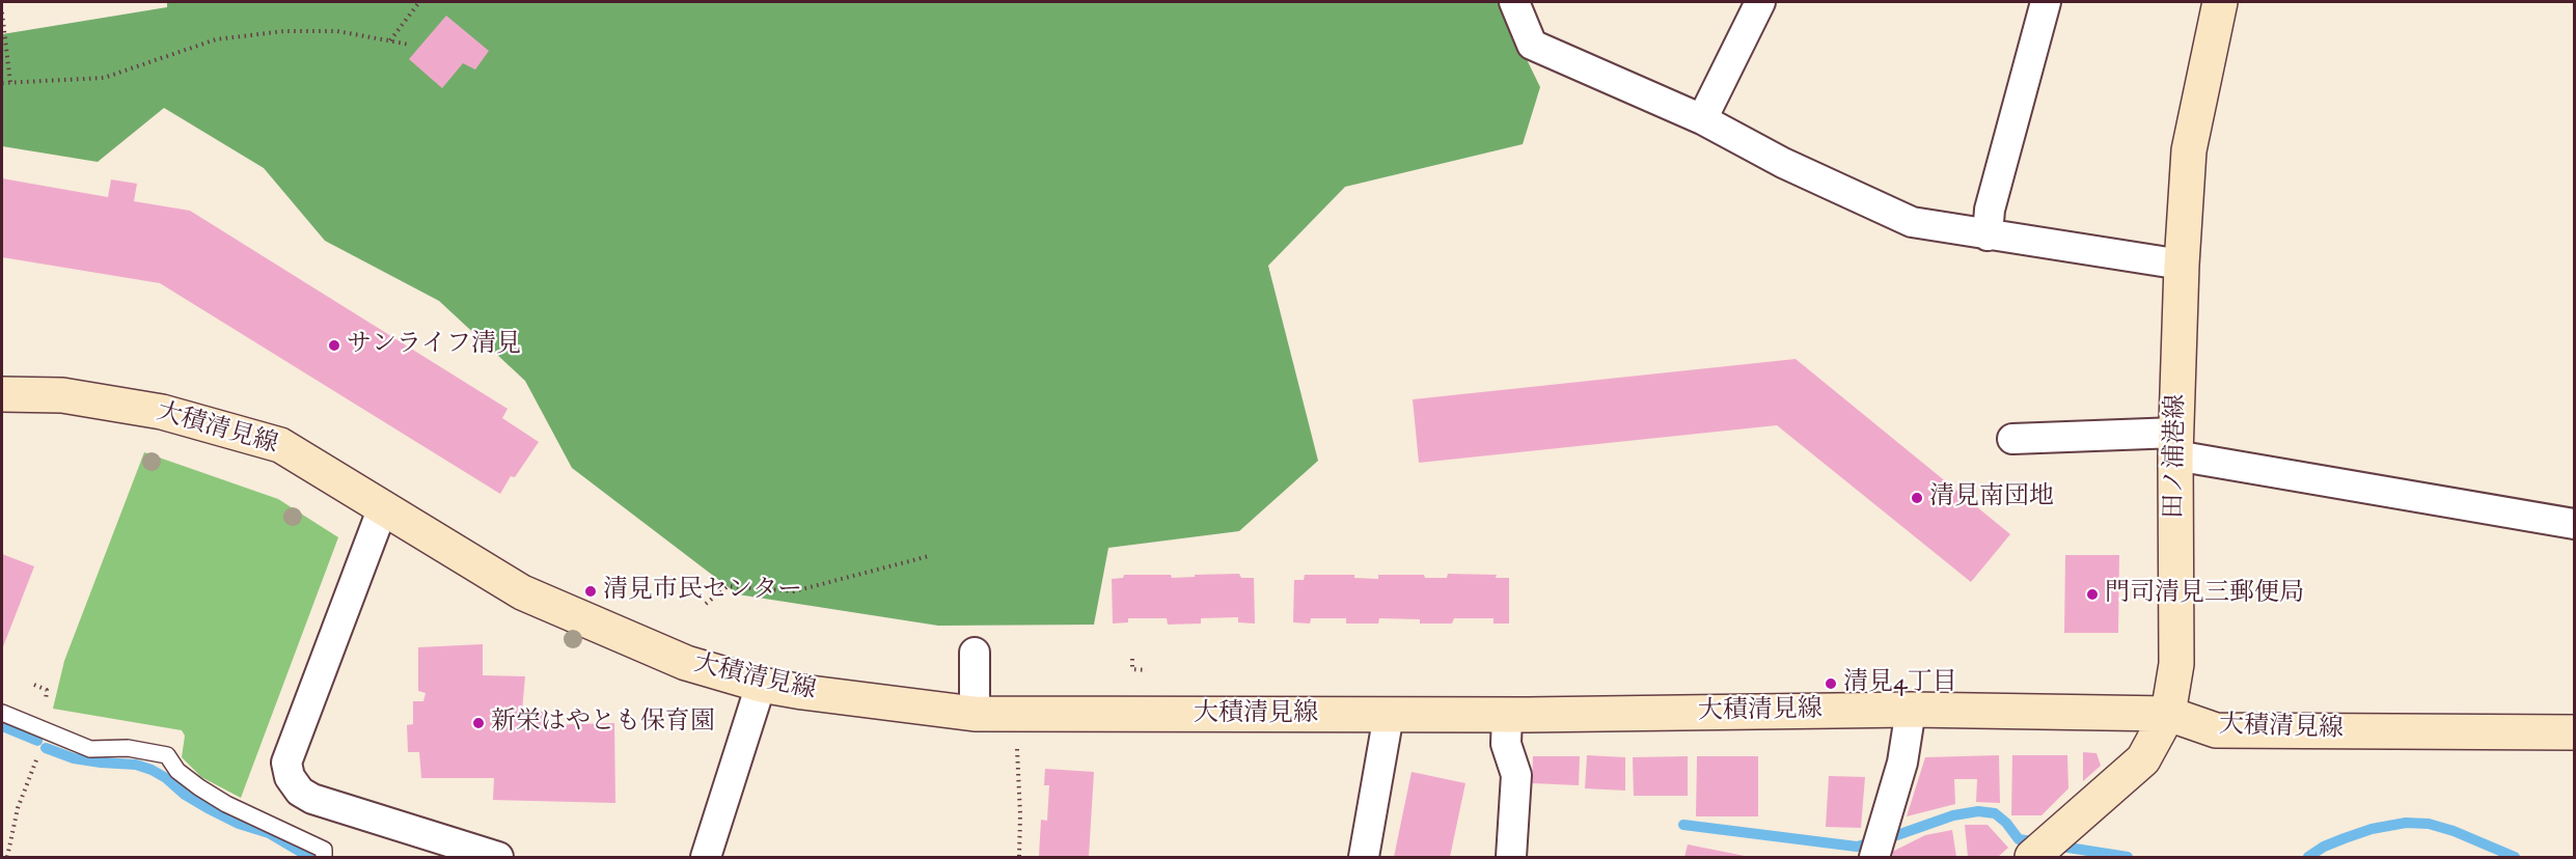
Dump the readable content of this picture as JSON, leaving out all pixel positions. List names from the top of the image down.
{
  "streets": {
    "main road": ["大積清見線", "田ノ浦港線"]
  },
  "crossings": [
    ["大積清見線", "田ノ浦港線"]
  ],
  "places": [
    "サンライフ清見",
    "清見南団地",
    "清見市民センター",
    "門司清見三郵便局",
    "清見4丁目",
    "新栄はやとも保育園"
  ]
}
